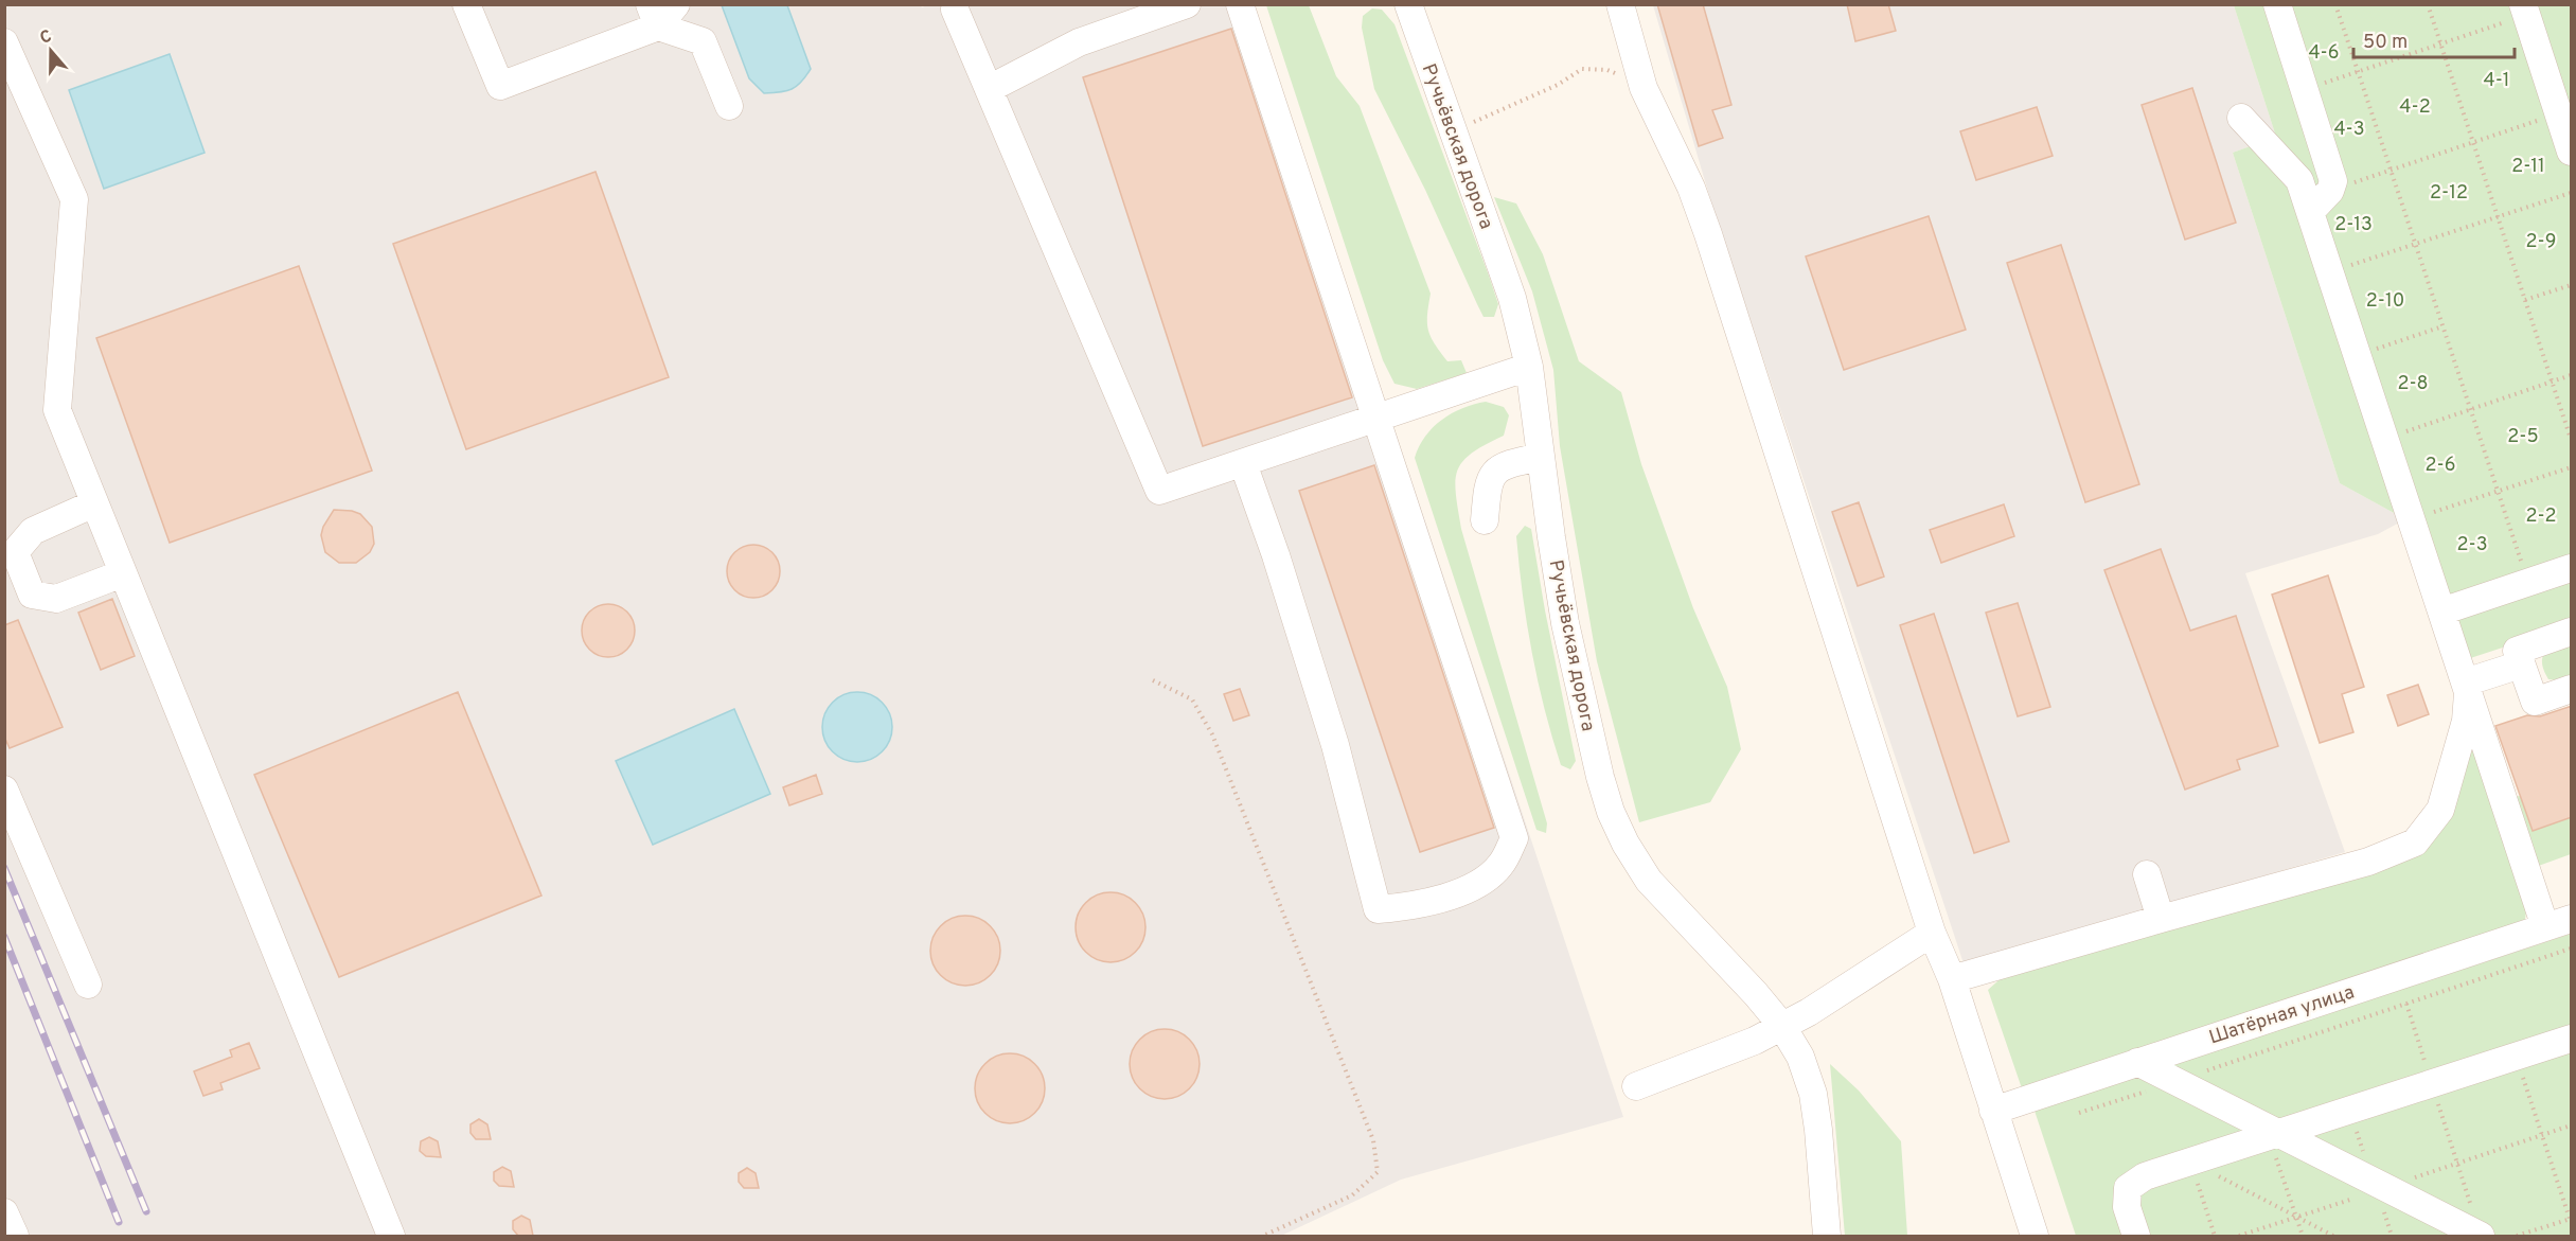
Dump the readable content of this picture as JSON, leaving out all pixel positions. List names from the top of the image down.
{
  "streets": {
    "street": ["Ручьёвская дорога", "Шатёрная улица"]
  },
  "parks": [
    "4-6",
    "4-1",
    "4-2",
    "4-3",
    "2-11",
    "2-12",
    "2-13",
    "2-9",
    "2-10",
    "2-8",
    "2-5",
    "2-6",
    "2-2",
    "2-3"
  ],
  "scale_bar": "50 m",
  "north": "top"
}
